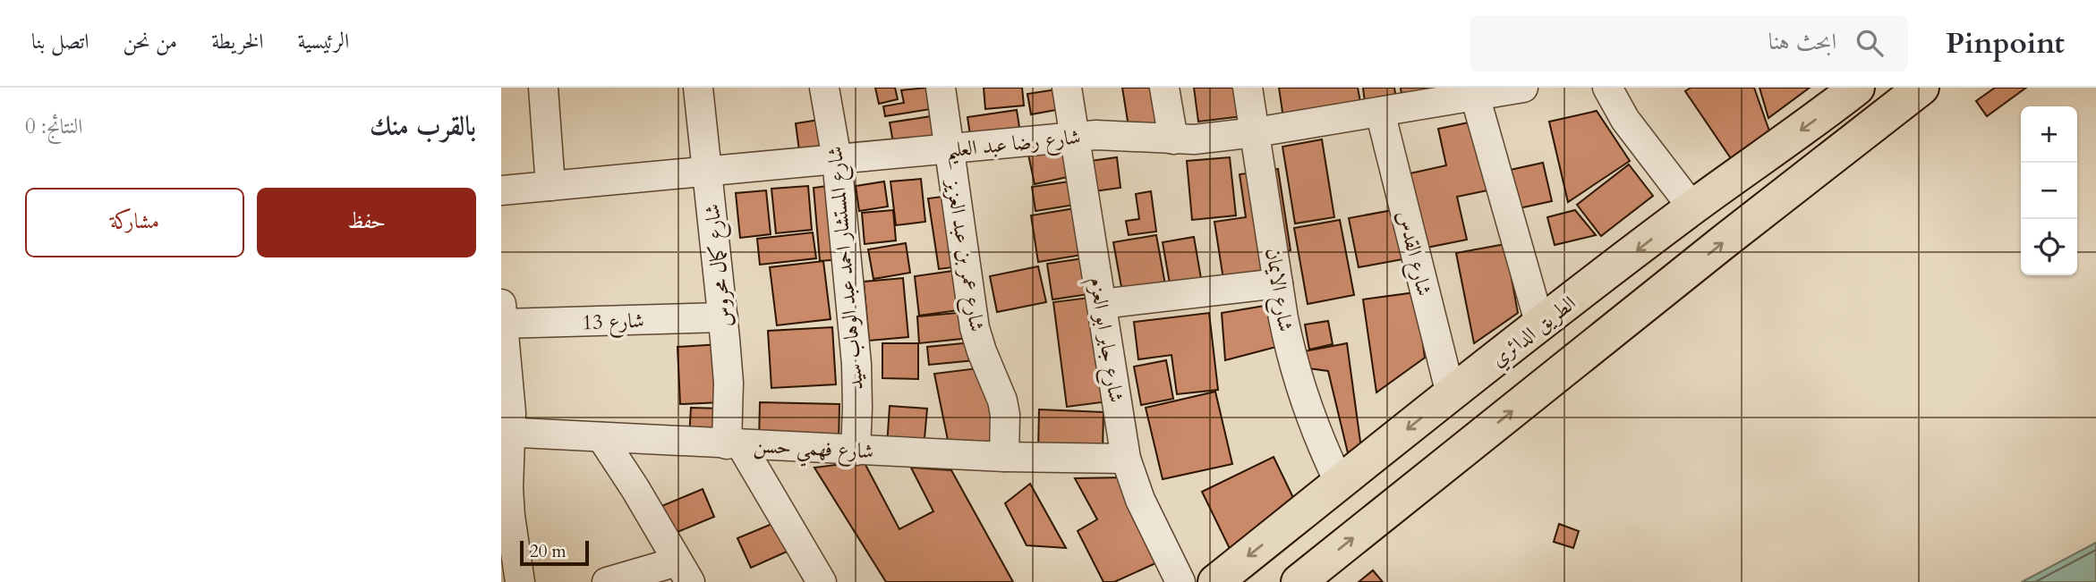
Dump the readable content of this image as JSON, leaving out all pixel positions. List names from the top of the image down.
{
  "streets": {
    "highway": ["الطريق الدائري"],
    "street": [
      "شارع رضا عبد العليم",
      "شارع القدس",
      "شارع عمر بن عبد العزيز",
      "شارع كمال محروس",
      "شارع المستشار احمد عبد الوهاب سيد",
      "شارع الايمان",
      "شارع 13",
      "شارع جابر ابو العزم",
      "شارع فهمي حسن"
    ]
  },
  "crossings": [
    ["شارع رضا عبد العليم", "شارع القدس"],
    ["شارع رضا عبد العليم", "شارع عمر بن عبد العزيز"],
    ["شارع رضا عبد العليم", "شارع كمال محروس"],
    ["شارع رضا عبد العليم", "شارع المستشار احمد عبد الوهاب سيد"],
    ["شارع رضا عبد العليم", "شارع الايمان"],
    ["شارع رضا عبد العليم", "شارع جابر ابو العزم"],
    ["شارع القدس", "الطريق الدائري"],
    ["شارع عمر بن عبد العزيز", "شارع فهمي حسن"],
    ["شارع كمال محروس", "شارع 13"],
    ["شارع كمال محروس", "شارع فهمي حسن"],
    ["شارع المستشار احمد عبد الوهاب سيد", "شارع فهمي حسن"],
    ["شارع الايمان", "الطريق الدائري"],
    ["شارع جابر ابو العزم", "شارع فهمي حسن"]
  ],
  "scale_bar": "20 m",
  "page": {
    "header": "Pinpoint",
    "search": "ابحث هنا",
    "nav": [
      "الرئيسية",
      "الخريطة",
      "من نحن",
      "اتصل بنا"
    ],
    "heading": ["بالقرب منك", "النتائج: 0"],
    "map_buttons": ["+", "−"],
    "buttons": ["حفظ", "مشاركة"],
    "scale": "20 m"
  }
}
